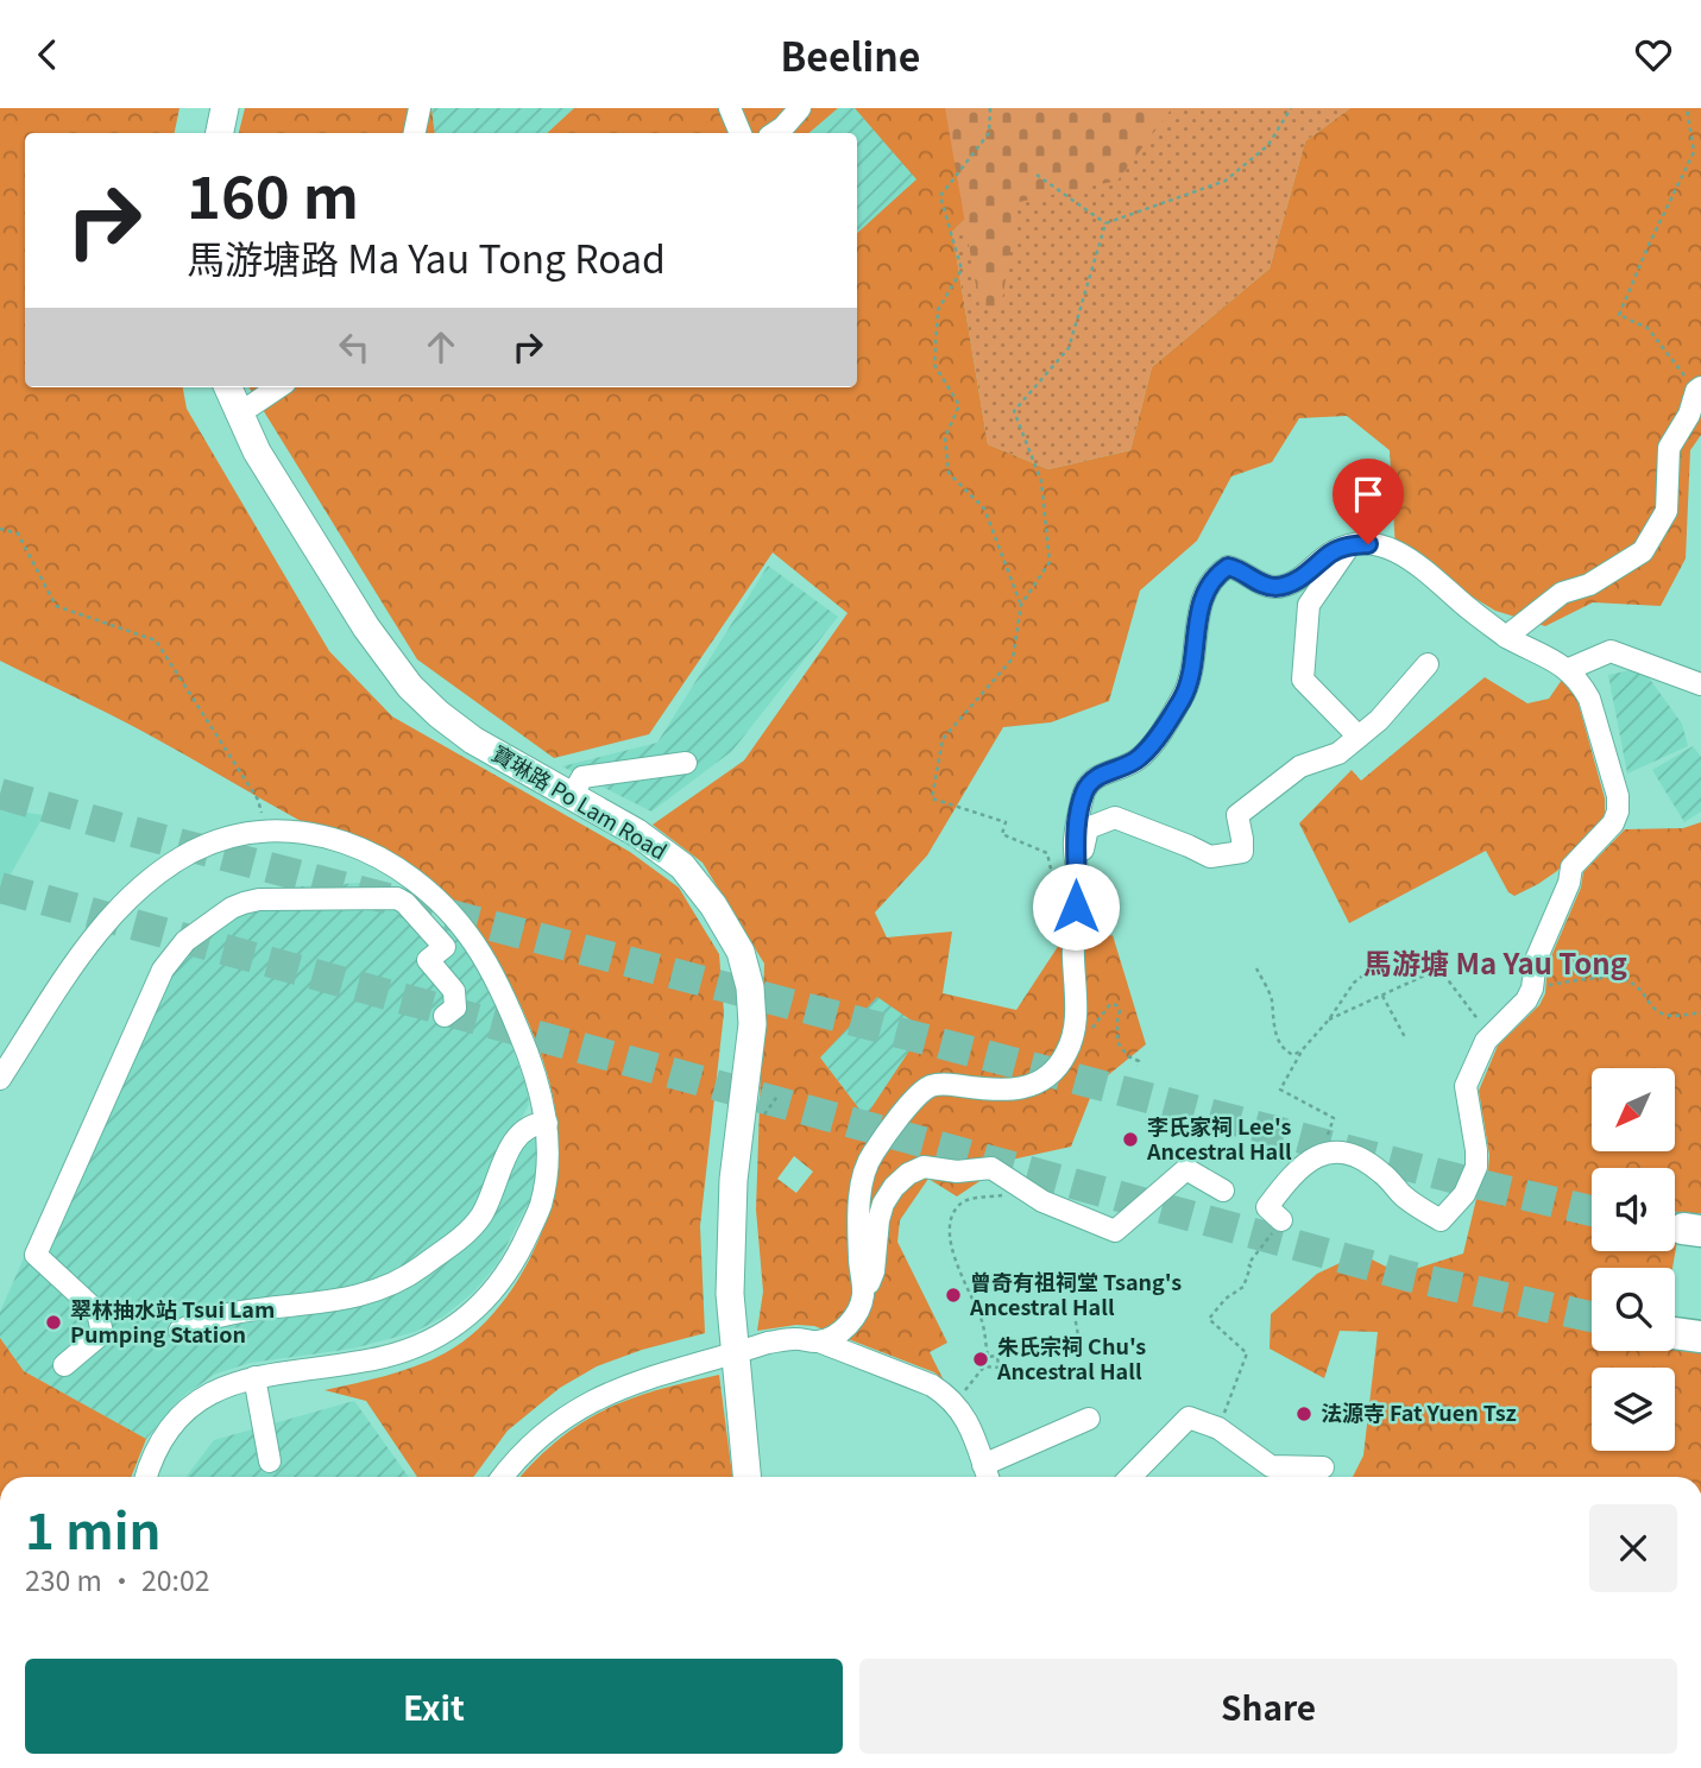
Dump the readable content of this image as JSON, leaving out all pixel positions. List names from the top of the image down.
{
  "streets": {
    "main road": ["寶琳路 Po Lam Road"]
  },
  "districts": ["馬游塘 Ma Yau Tong"],
  "places": [
    "李氏家祠 Lee's Ancestral Hall",
    "曾奇有祖祠堂 Tsang's Ancestral Hall",
    "翠林抽水站 Tsui Lam Pumping Station",
    "朱氏宗祠 Chu's Ancestral Hall",
    "法源寺 Fat Yuen Tsz"
  ],
  "north": "bottom left",
  "page": {
    "header": "Beeline",
    "turn": ["160 m", "馬游塘路 Ma Yau Tong Road"],
    "heading": ["1 min", "230 m · 20:02"],
    "buttons": ["Exit", "Share"]
  }
}
